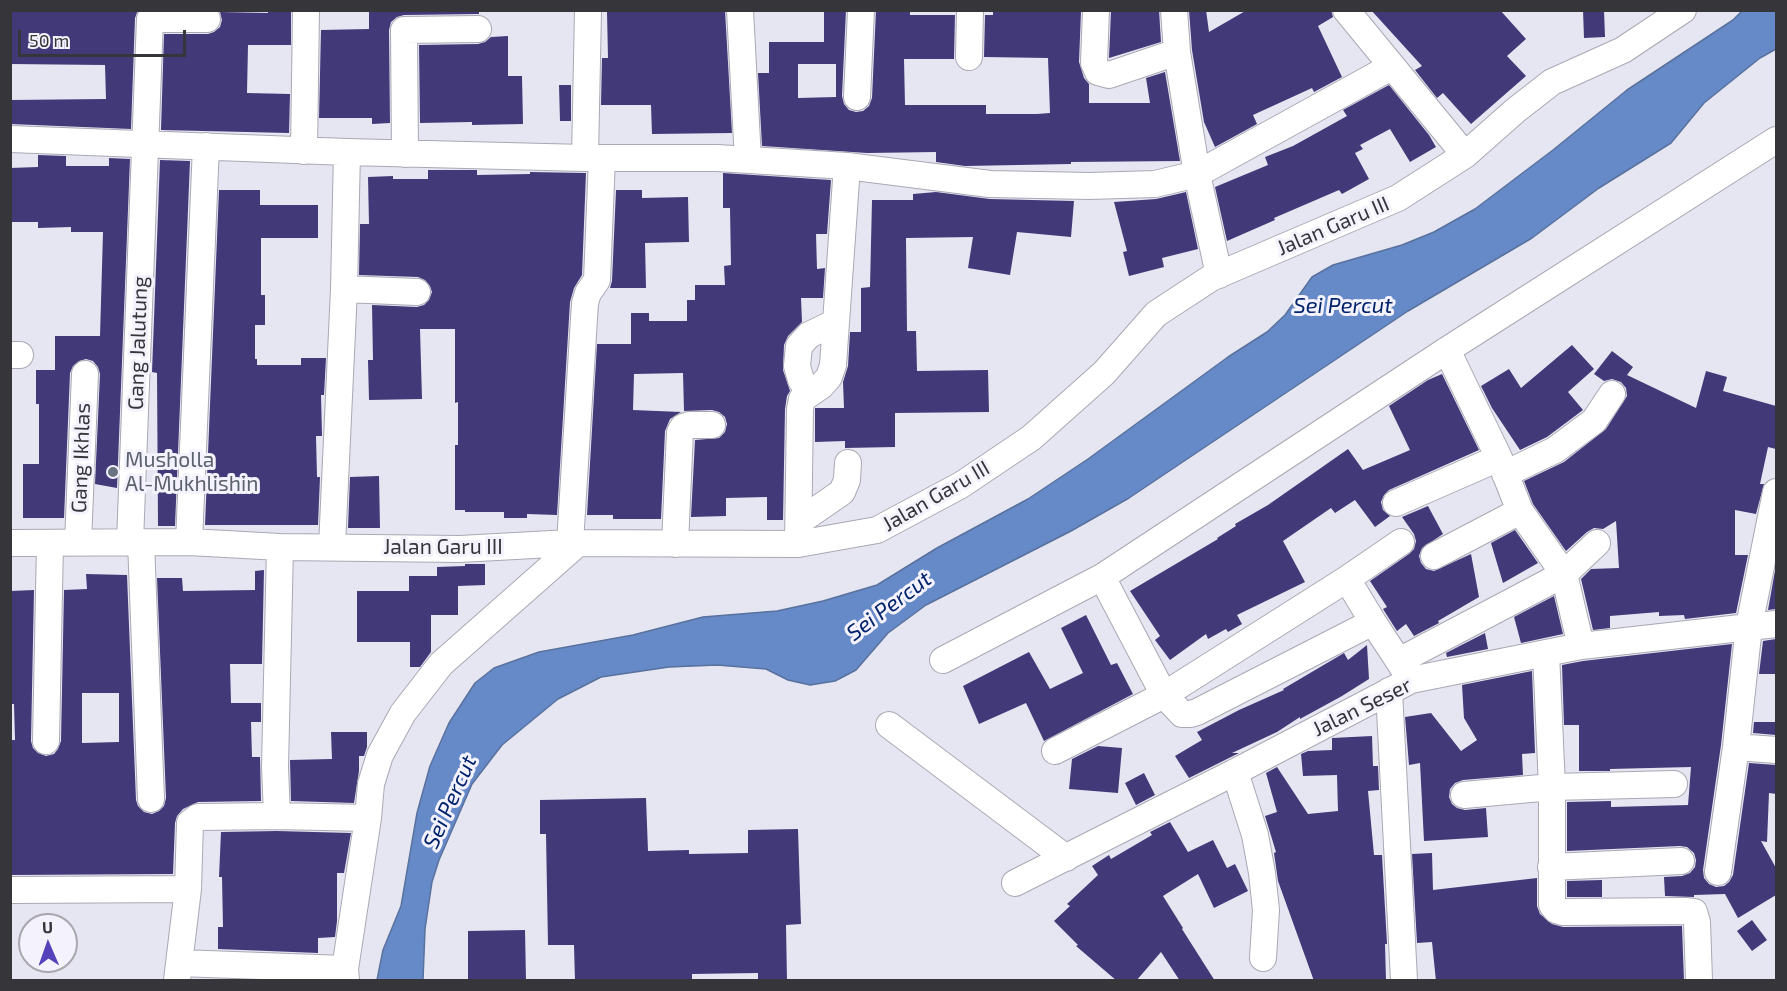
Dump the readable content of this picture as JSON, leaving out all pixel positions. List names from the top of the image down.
{
  "streets": {
    "street": [
      "Jalan Garu III",
      "Gang Jalutung",
      "Gang Ikhlas",
      "Jalan Seser"
    ]
  },
  "crossings": [
    ["Jalan Garu III", "Gang Jalutung"],
    ["Jalan Garu III", "Gang Ikhlas"]
  ],
  "water": ["Sei Percut"],
  "places": ["Musholla Al-Mukhlishin"],
  "scale_bar": "50 m",
  "north": "top"
}
